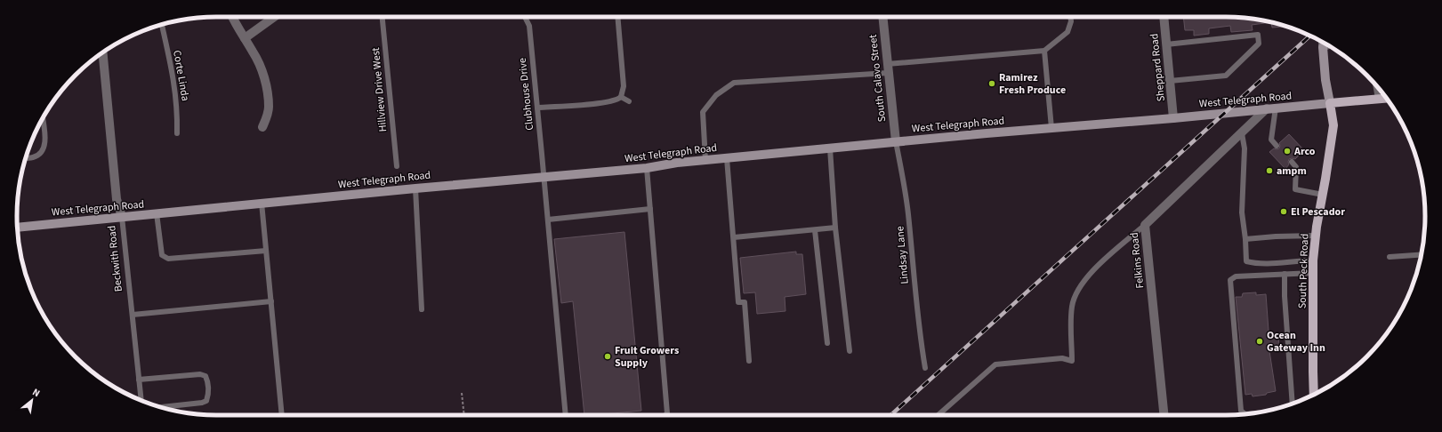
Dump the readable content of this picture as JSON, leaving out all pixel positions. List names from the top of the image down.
{
  "streets": {
    "main road": ["West Telegraph Road", "South Peck Road"],
    "street": [
      "Sheppard Road",
      "South Calavo Street",
      "Beckwith Road",
      "Felkins Road"
    ],
    "lane": [
      "Corte Linda",
      "Hillview Drive West",
      "Clubhouse Drive",
      "Lindsay Lane"
    ]
  },
  "crossings": [
    ["Sheppard Road", "West Telegraph Road"],
    ["South Calavo Street", "West Telegraph Road"],
    ["South Calavo Street", "Lindsay Lane"],
    ["Clubhouse Drive", "West Telegraph Road"],
    ["West Telegraph Road", "Lindsay Lane"],
    ["West Telegraph Road", "Beckwith Road"],
    ["West Telegraph Road", "Felkins Road"],
    ["West Telegraph Road", "South Peck Road"]
  ],
  "places": [
    "Ramirez Fresh Produce",
    "Arco",
    "ampm",
    "El Pescador",
    "Ocean Gateway Inn",
    "Fruit Growers Supply"
  ],
  "north": "top right"
}
